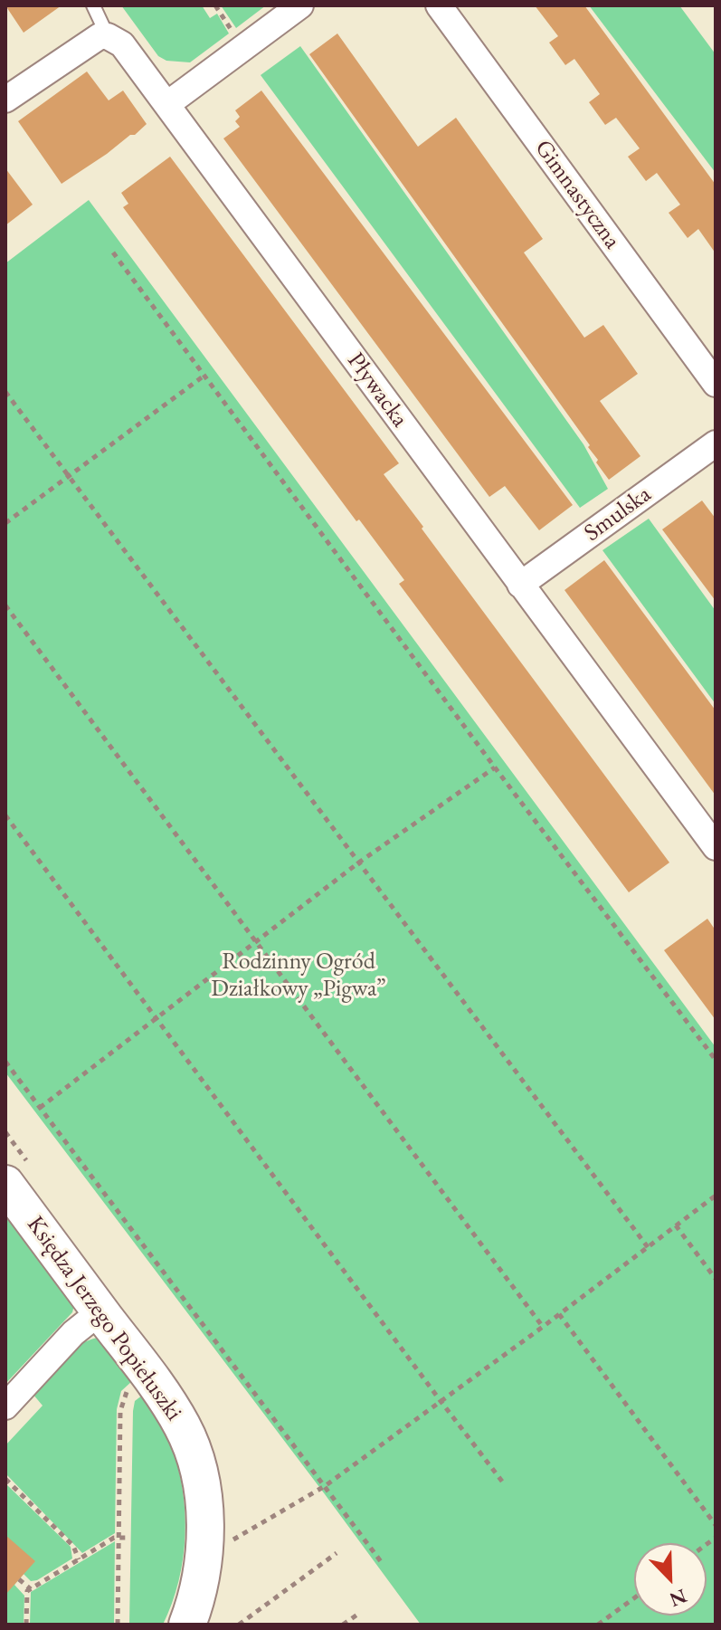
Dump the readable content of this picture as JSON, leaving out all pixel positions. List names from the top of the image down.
{
  "streets": {
    "street": [
      "Gimnastyczna",
      "Pływacka",
      "Smulska",
      "Księdza Jerzego Popiełuszki"
    ]
  },
  "crossings": [
    ["Pływacka", "Smulska"]
  ],
  "parks": ["Rodzinny Ogród Działkowy „Pigwa”"],
  "north": "bottom right"
}
